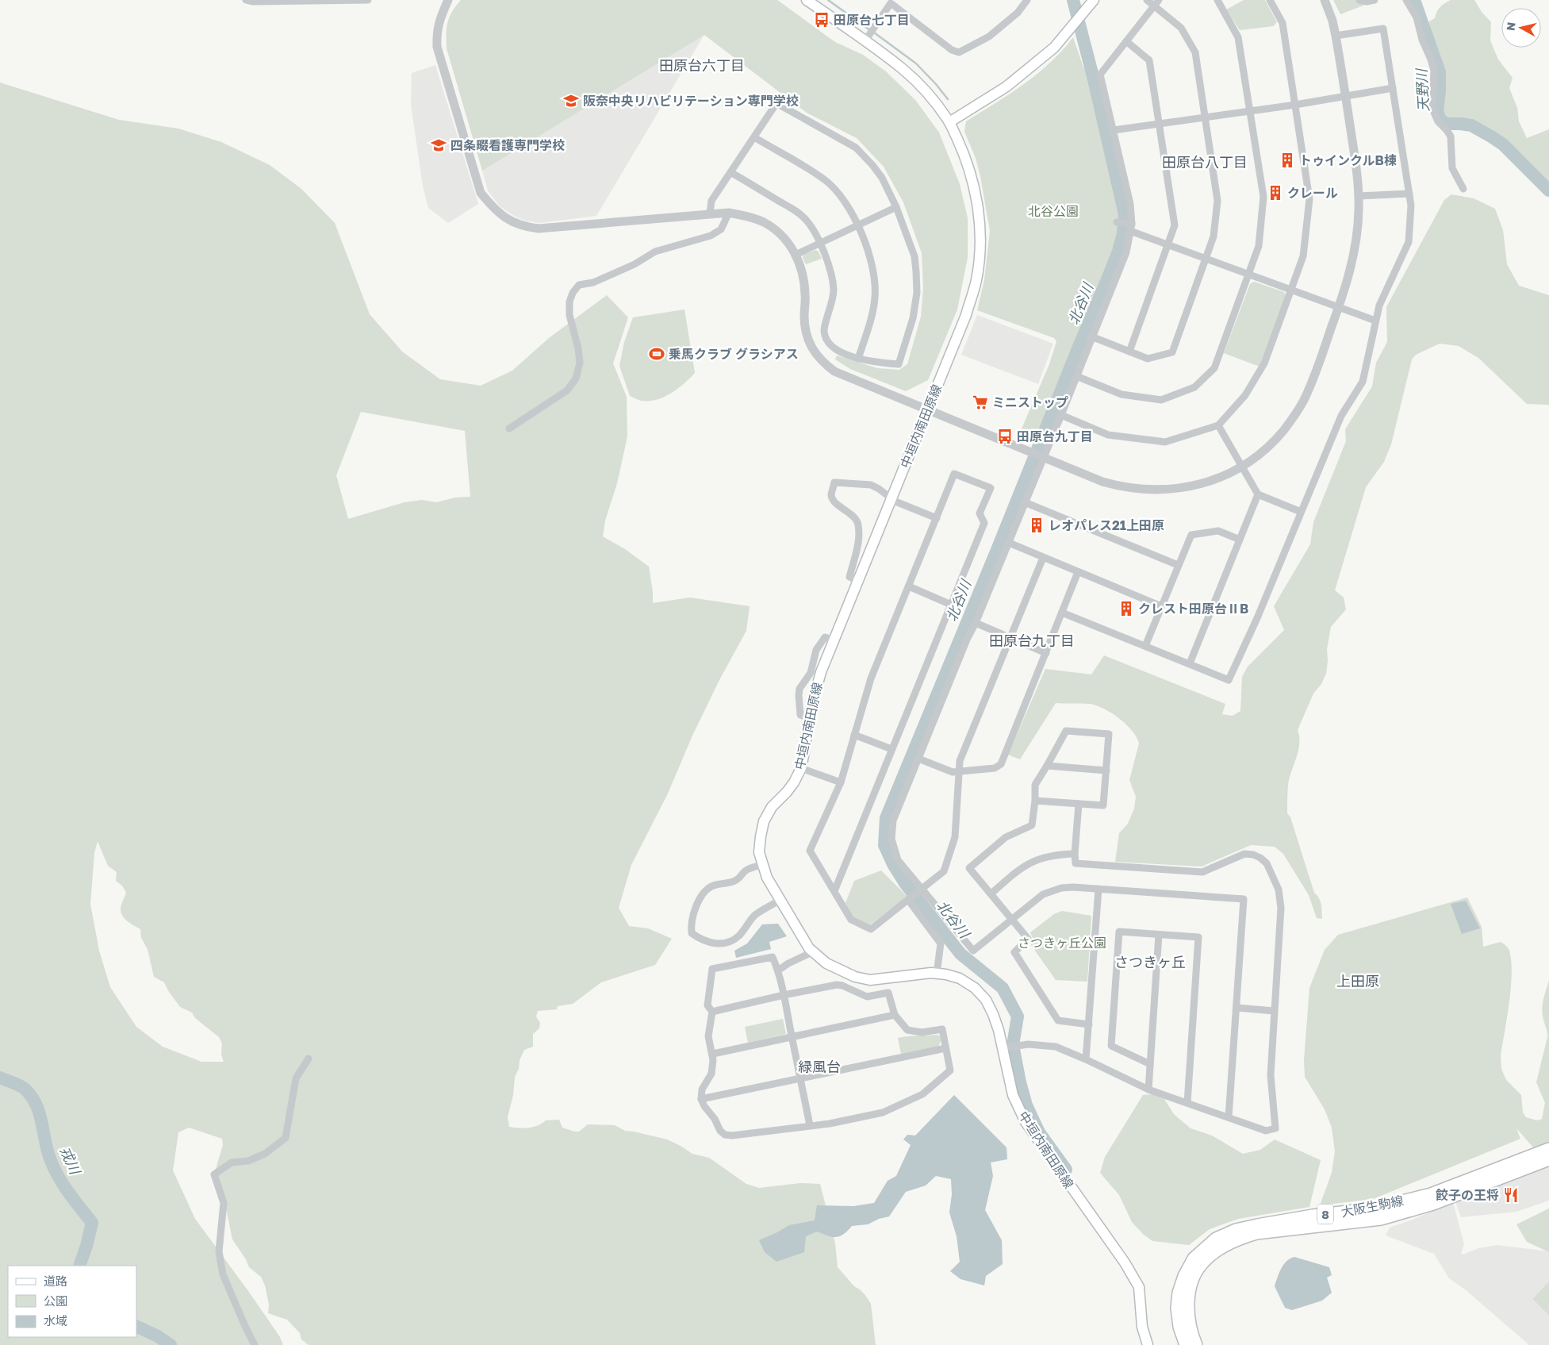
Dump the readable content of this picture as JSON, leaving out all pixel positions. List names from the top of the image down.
{
  "streets": {
    "main road": ["中垣内南田原線", "大阪生駒線", "8"]
  },
  "districts": [
    "田原台六丁目",
    "田原台八丁目",
    "田原台九丁目",
    "さつきヶ丘",
    "上田原",
    "緑風台"
  ],
  "water": ["天野川", "北谷川", "戎川"],
  "parks": ["北谷公園", "さつきヶ丘公園"],
  "places": {
    "bus stop": ["田原台七丁目", "田原台九丁目"],
    "school or university": ["阪奈中央リハビリテーション専門学校", "四条畷看護専門学校"],
    "building": [
      "トゥインクルB棟",
      "クレール",
      "レオパレス21上田原",
      "クレスト田原台ⅡB"
    ],
    "sports": ["乗馬クラブ グラシアス"],
    "supermarket": ["ミニストップ"],
    "restaurant": ["餃子の王将"]
  },
  "legend": ["道路", "公園", "水域"],
  "north": "left"
}
